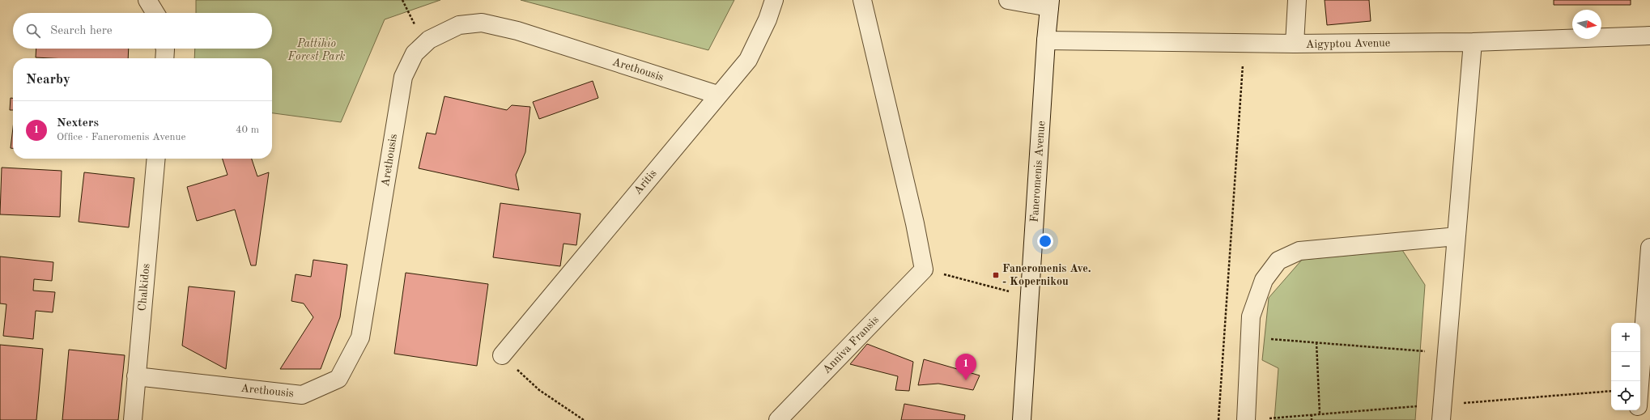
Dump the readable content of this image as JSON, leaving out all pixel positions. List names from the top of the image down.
{
  "streets": {
    "street": [
      "Aigyptou Avenue",
      "Arethousis",
      "Faneromenis Avenue",
      "Aritis",
      "Chalkidos",
      "Anniva Fransis"
    ]
  },
  "crossings": [
    ["Aigyptou Avenue", "Faneromenis Avenue"],
    ["Arethousis", "Aritis"],
    ["Arethousis", "Chalkidos"]
  ],
  "parks": ["Pattihio Forest Park"],
  "places": {
    "transit": ["Faneromenis Ave. - Kopernikou"]
  },
  "north": "right",
  "page": {
    "search": "Search here",
    "heading": "Nearby",
    "list": [
      {
        "mark": "1",
        "name": "Nexters",
        "note": "Office · Faneromenis Avenue",
        "value": "40 m"
      }
    ],
    "map_buttons": ["+", "−"],
    "pins": "1"
  }
}
